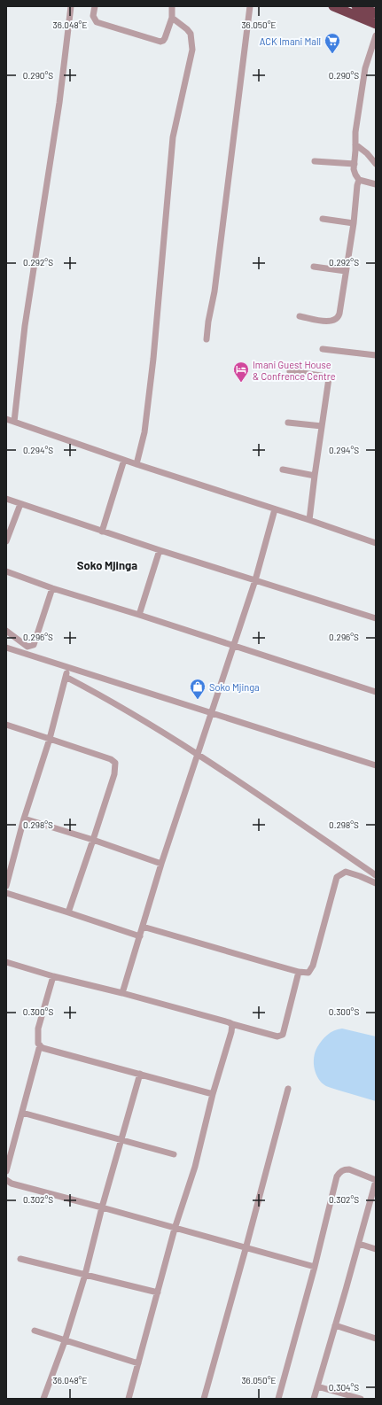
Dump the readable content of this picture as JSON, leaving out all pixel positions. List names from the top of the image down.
{
  "districts": ["Soko Mjinga"],
  "places": {
    "supermarket": ["ACK Imani Mall"],
    "hotel": ["Imani Guest House & Confrence Centre"],
    "shop": ["Soko Mjinga"]
  },
  "coordinates": [
    "36.048°E",
    "36.050°E",
    "0.290°S",
    "0.292°S",
    "0.294°S",
    "0.296°S",
    "0.298°S",
    "0.300°S",
    "0.302°S",
    "0.304°S"
  ]
}
